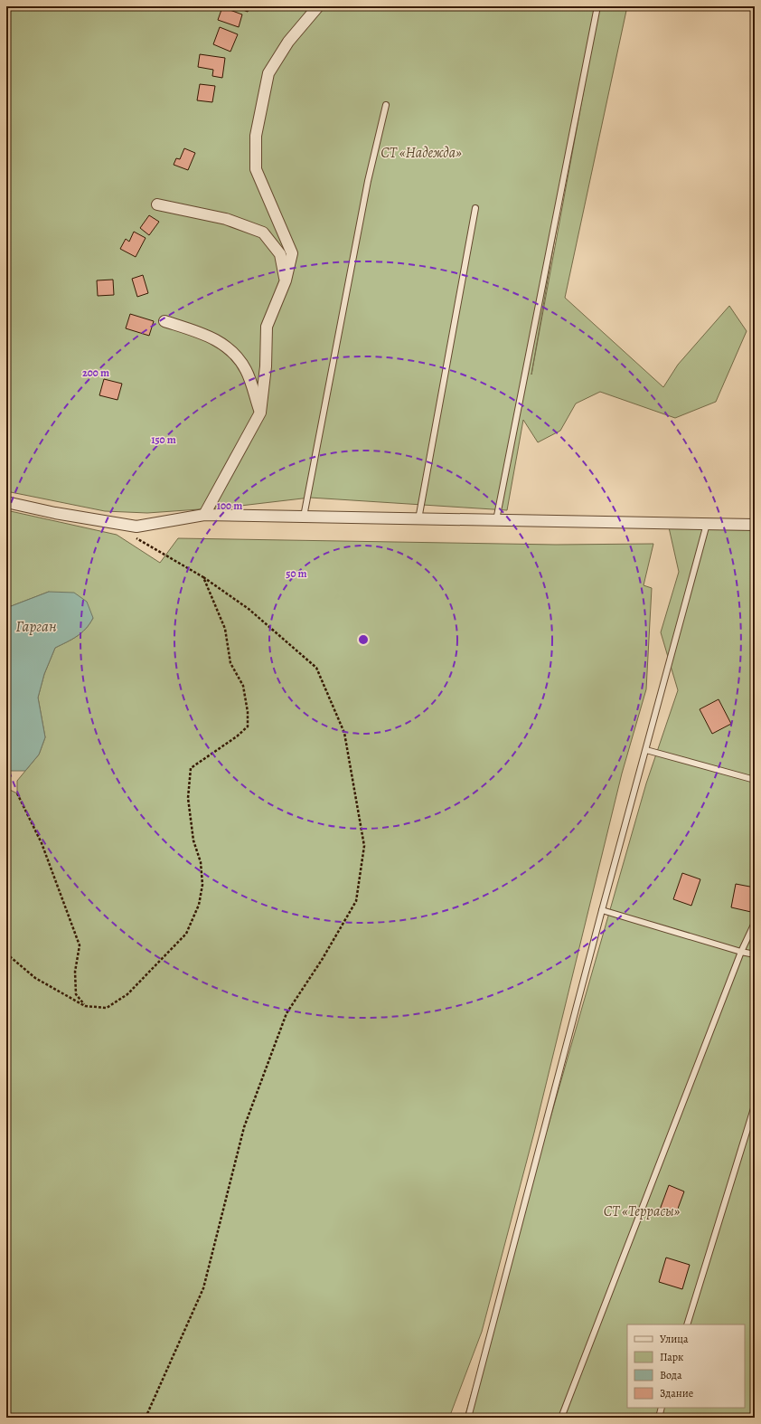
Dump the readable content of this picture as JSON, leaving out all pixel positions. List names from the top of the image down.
{
  "water": ["Гарган"],
  "parks": ["СТ «Надежда»", "СТ «Террасы»"],
  "legend": [
    "Улица",
    "Парк",
    "Вода",
    "Здание"
  ],
  "rings": [
    "200 m",
    "150 m",
    "100 m",
    "50 m"
  ]
}
